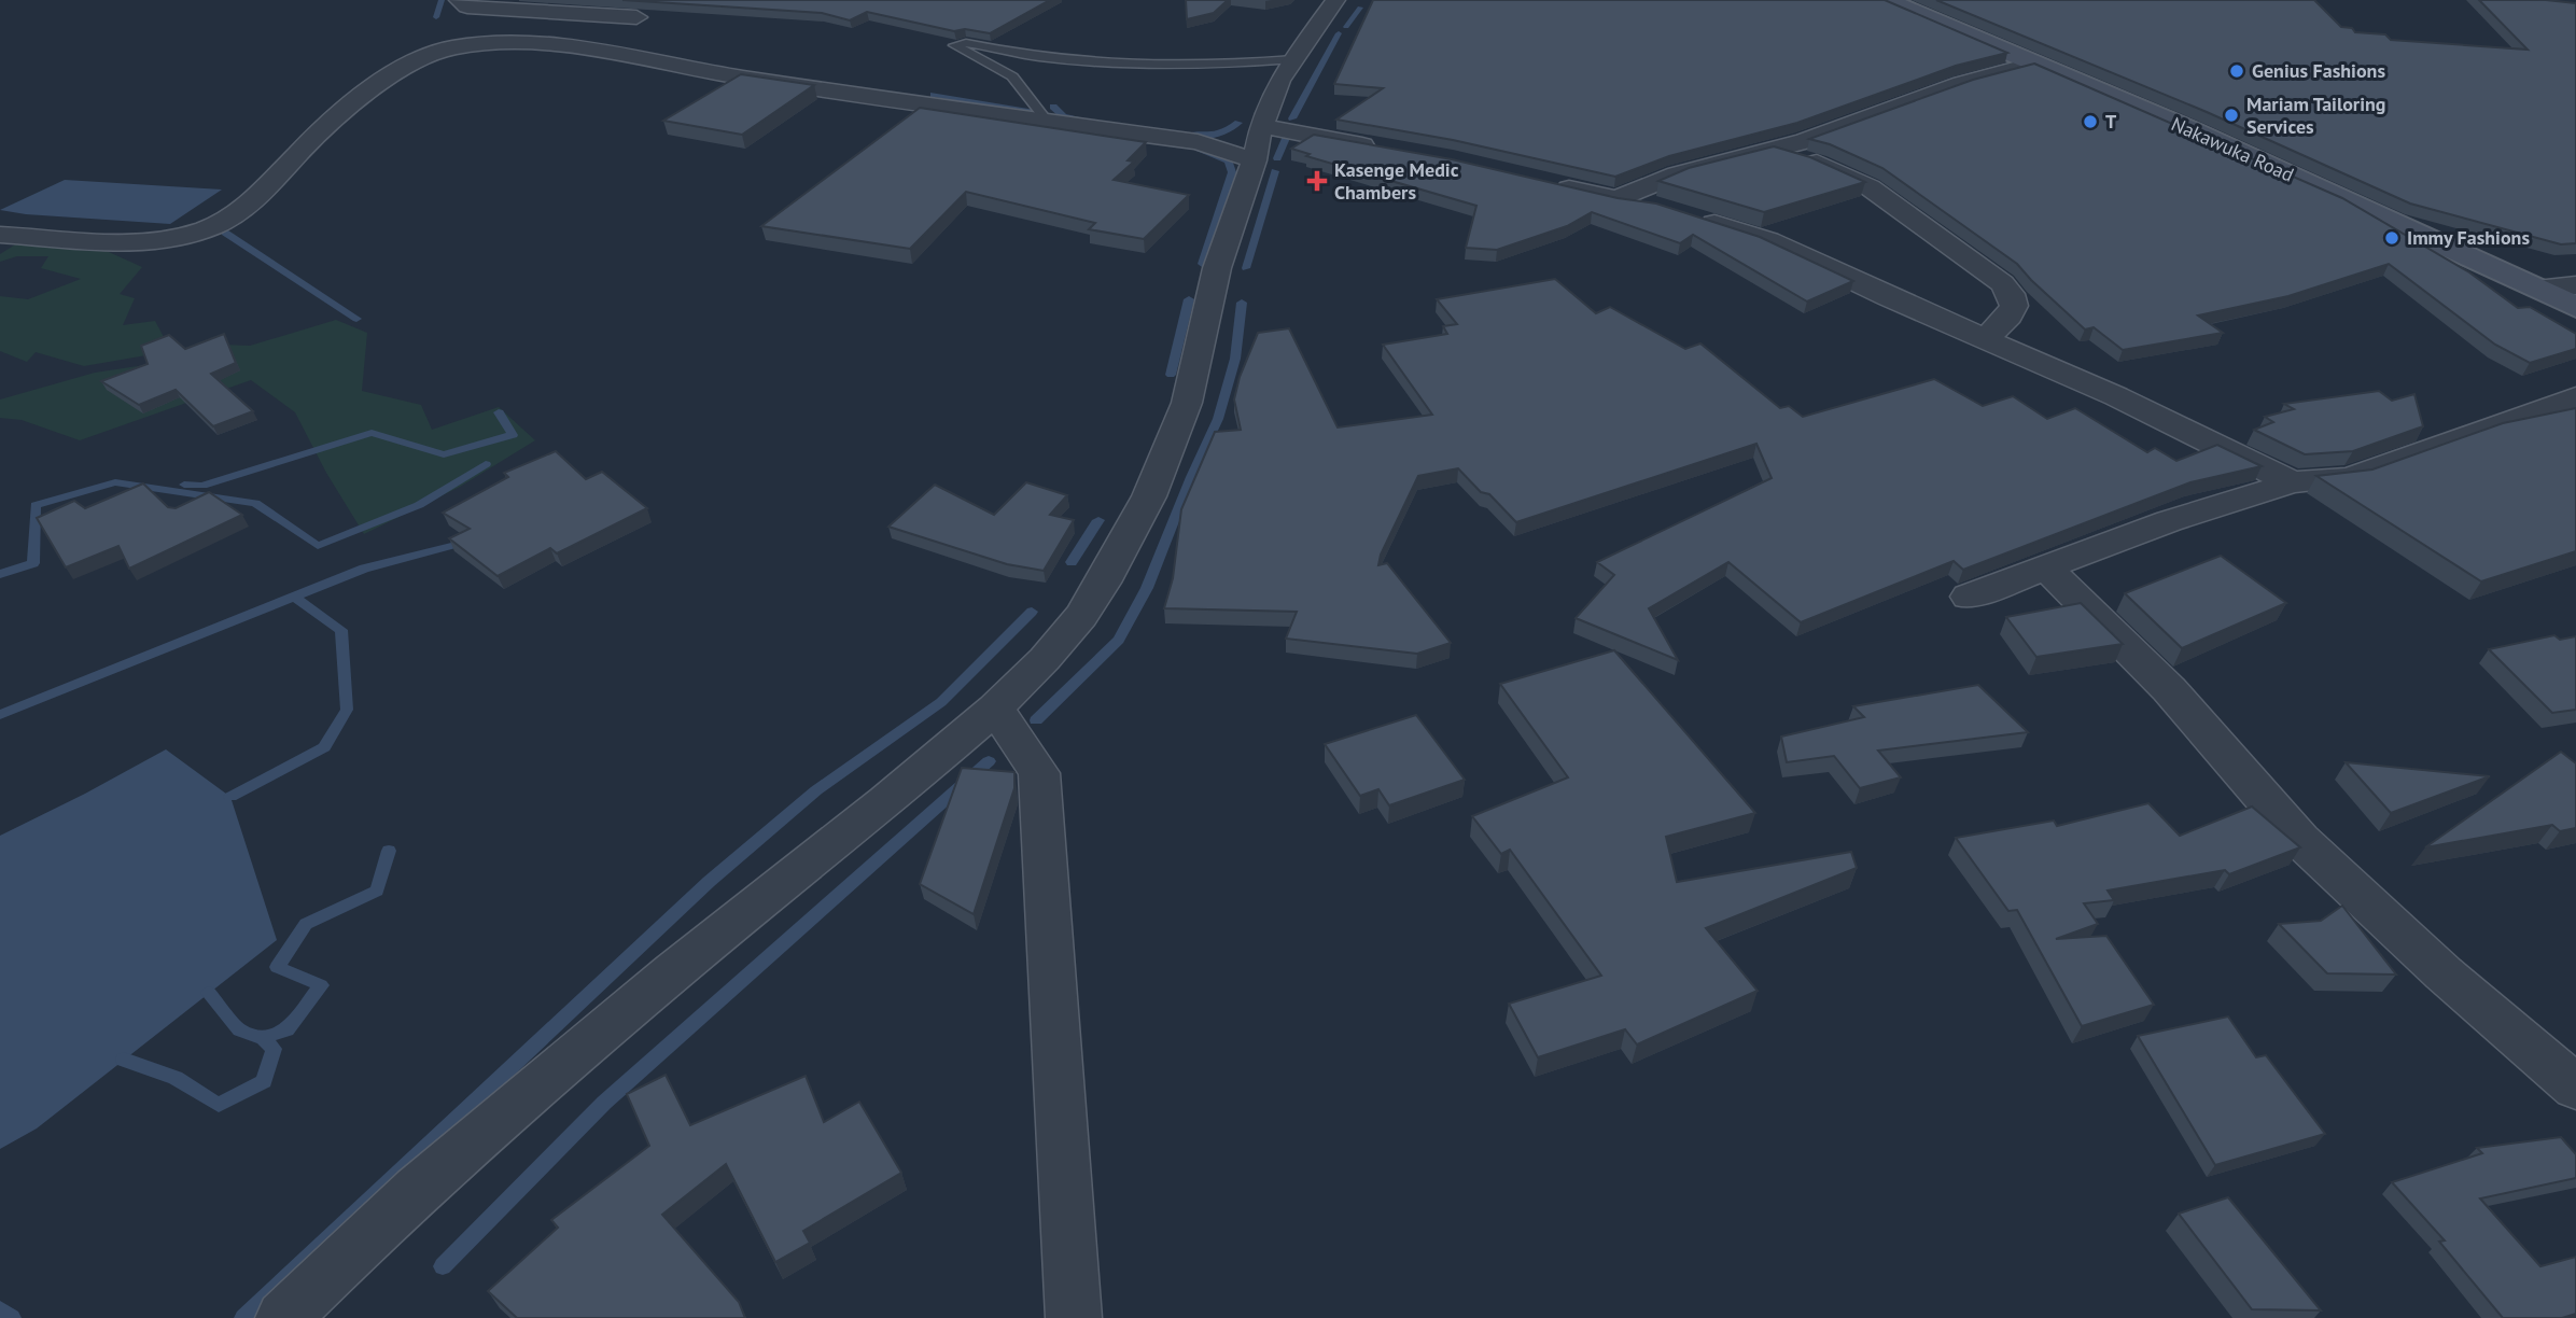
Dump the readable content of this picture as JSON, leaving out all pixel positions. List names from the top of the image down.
{
  "streets": {
    "main road": ["Nakawuka Road"]
  },
  "places": {
    "other": [
      "Genius Fashions",
      "Mariam Tailoring Services",
      "T",
      "Immy Fashions"
    ],
    "health": ["Kasenge Medic Chambers"]
  }
}
